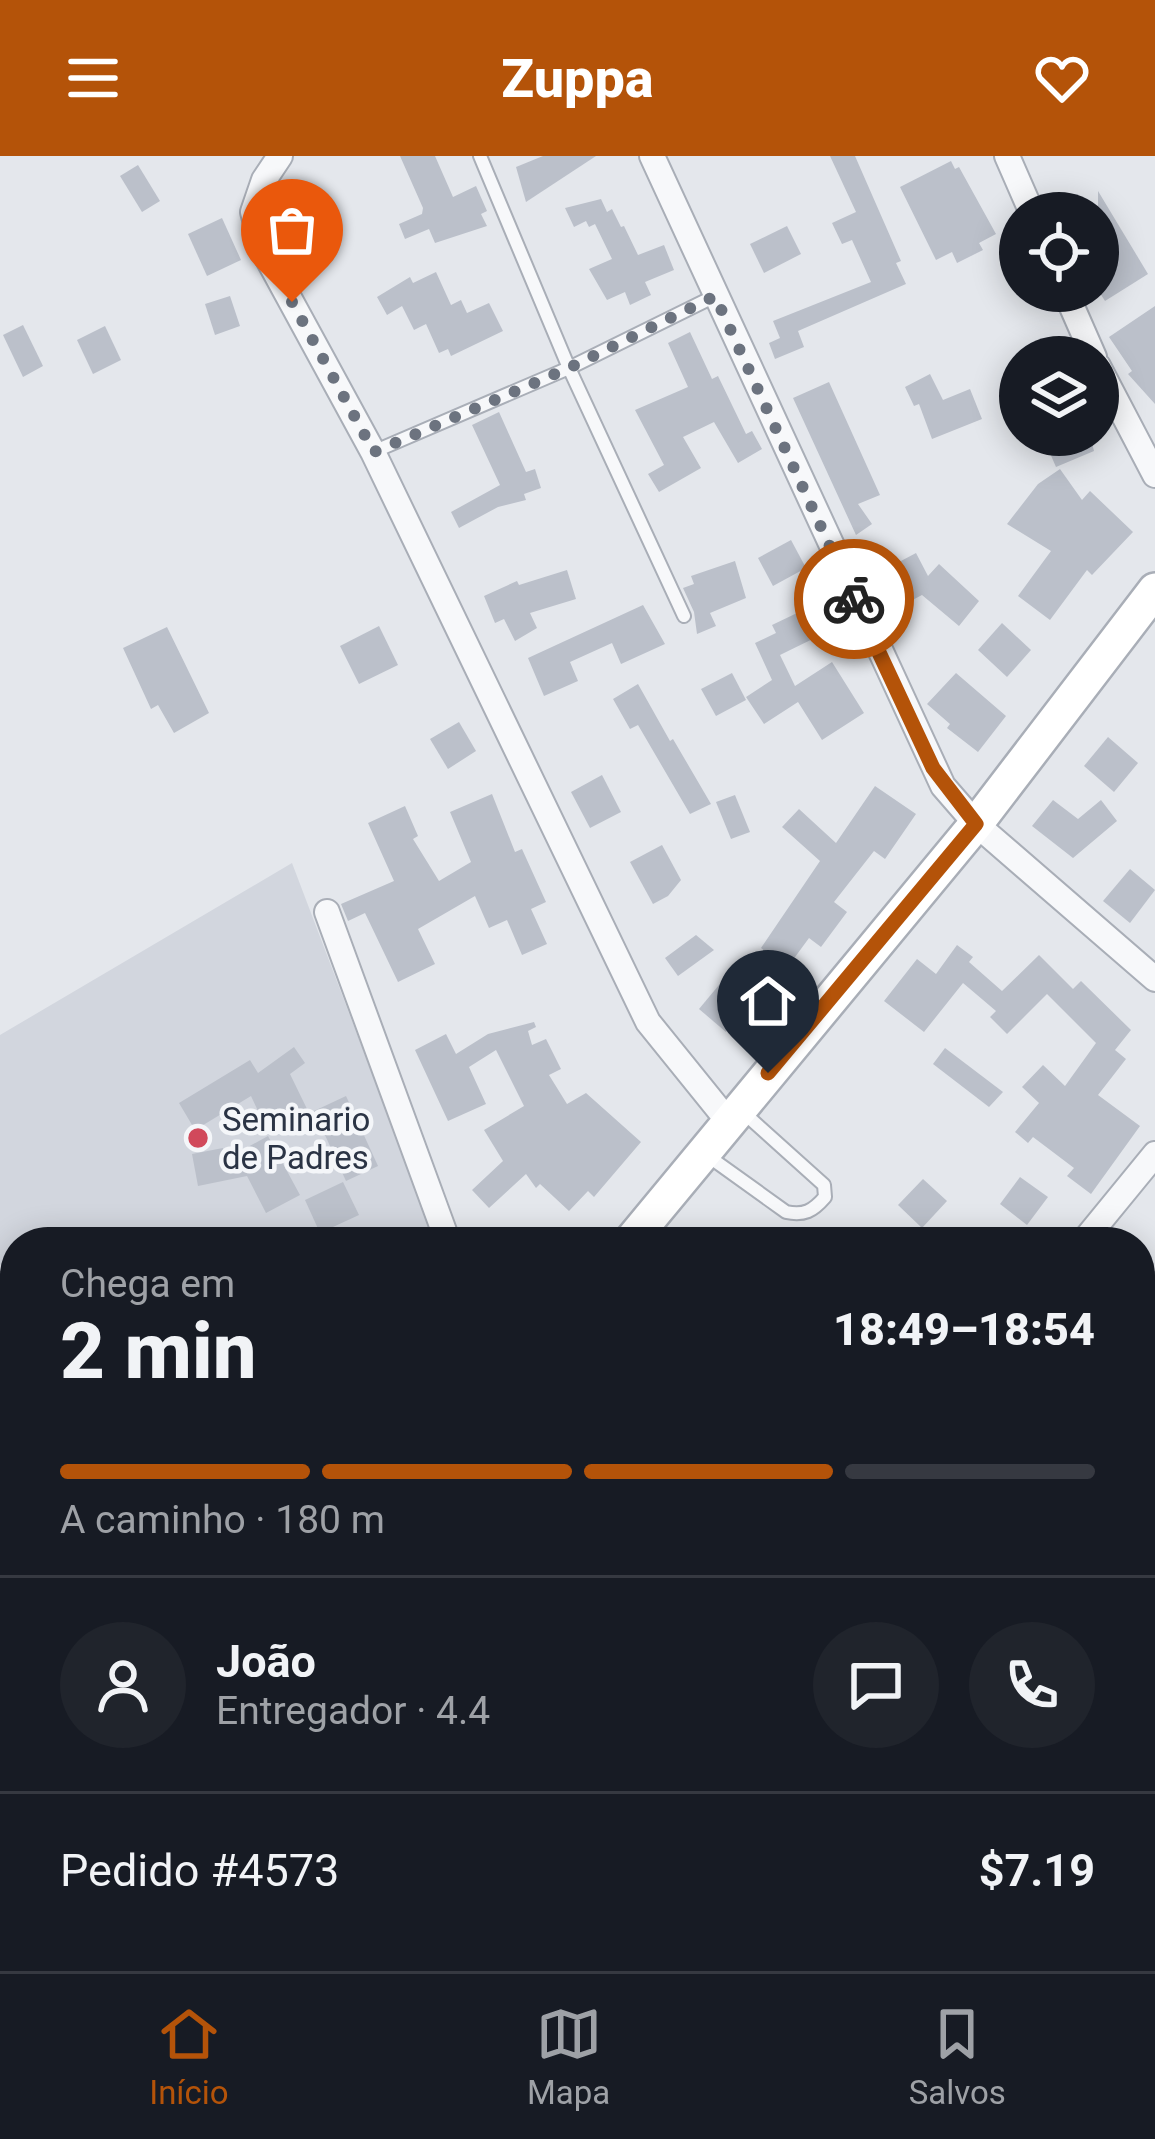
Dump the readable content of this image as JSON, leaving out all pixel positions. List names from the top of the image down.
{
  "places": ["Seminario de Padres"],
  "page": {
    "header": "Zuppa",
    "heading": ["2 min", "Chega em", "18:49–18:54"],
    "panel": [
      "João",
      "Entregador · 4.4",
      "Pedido #4573",
      "$7.19"
    ],
    "bar": "A caminho · 180 m",
    "tabs": ["Início", "Mapa", "Salvos"]
  }
}
